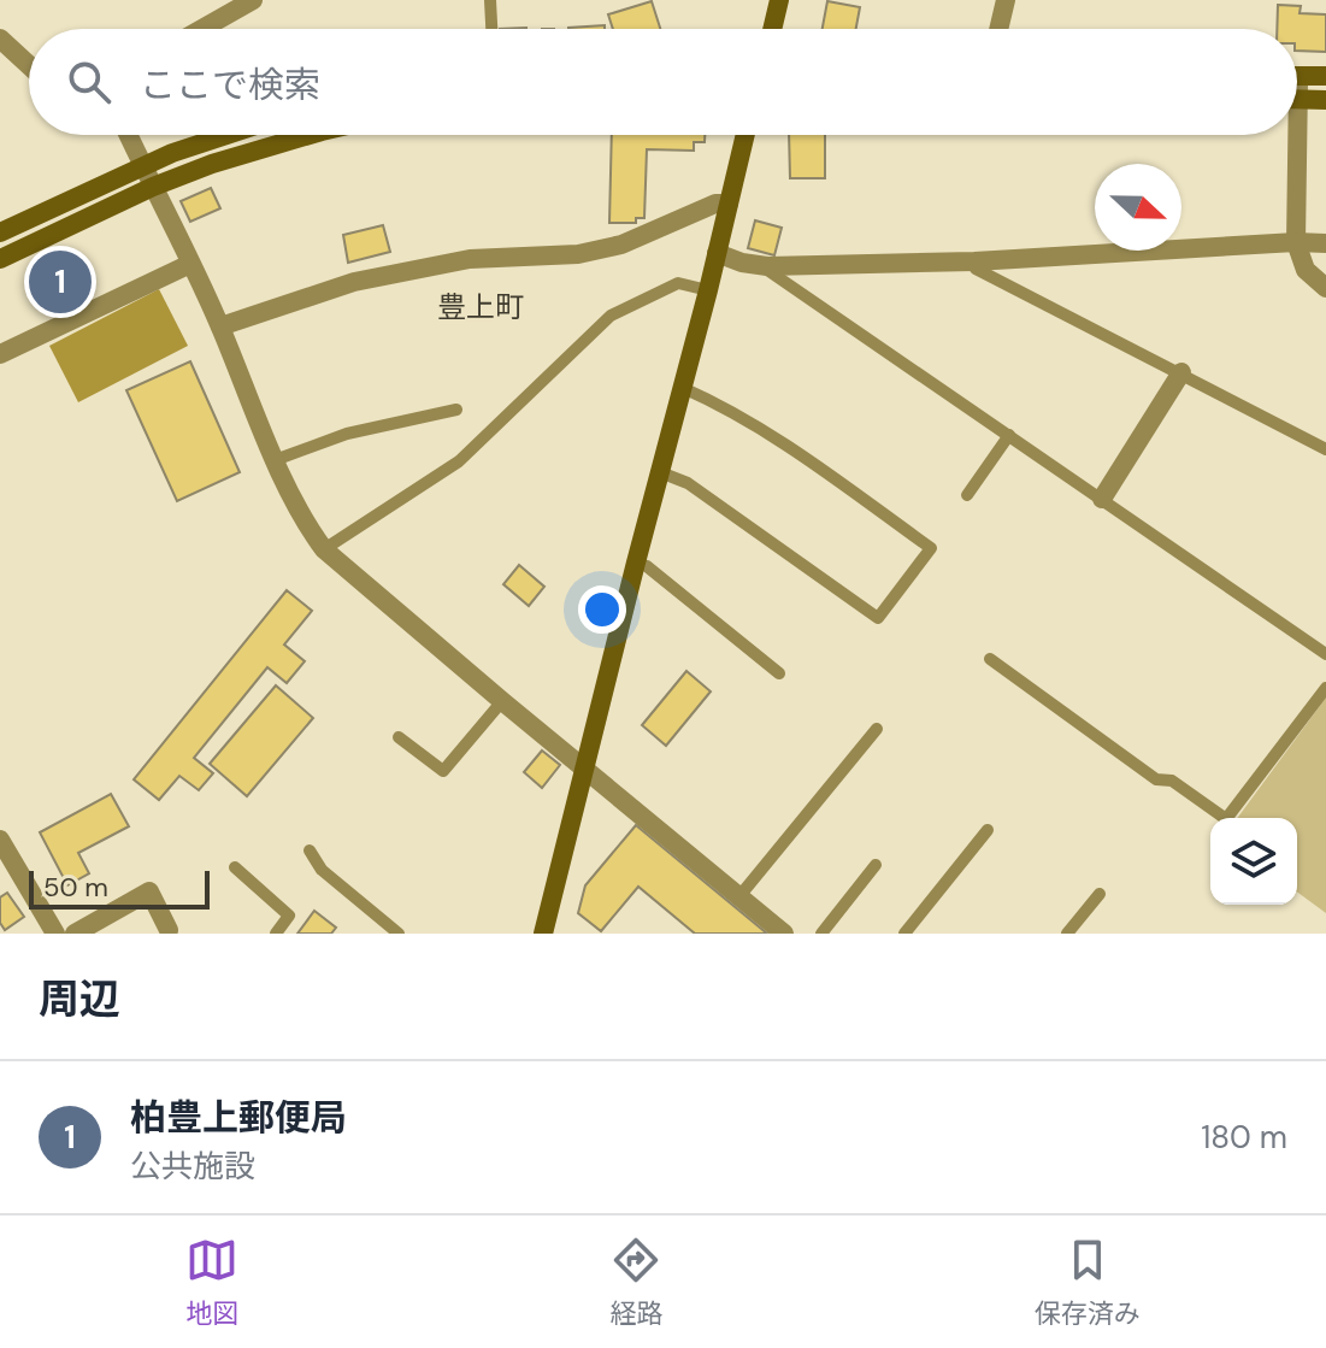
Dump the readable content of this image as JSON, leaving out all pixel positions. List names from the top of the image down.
{
  "districts": ["豊上町"],
  "scale_bar": "50 m",
  "north": "right",
  "page": {
    "search": "ここで検索",
    "pins": "1",
    "scale": "50 m",
    "heading": "周辺",
    "list": [
      {
        "mark": "1",
        "name": "柏豊上郵便局",
        "note": "公共施設",
        "value": "180 m"
      }
    ],
    "nav": ["地図", "経路", "保存済み"]
  }
}
